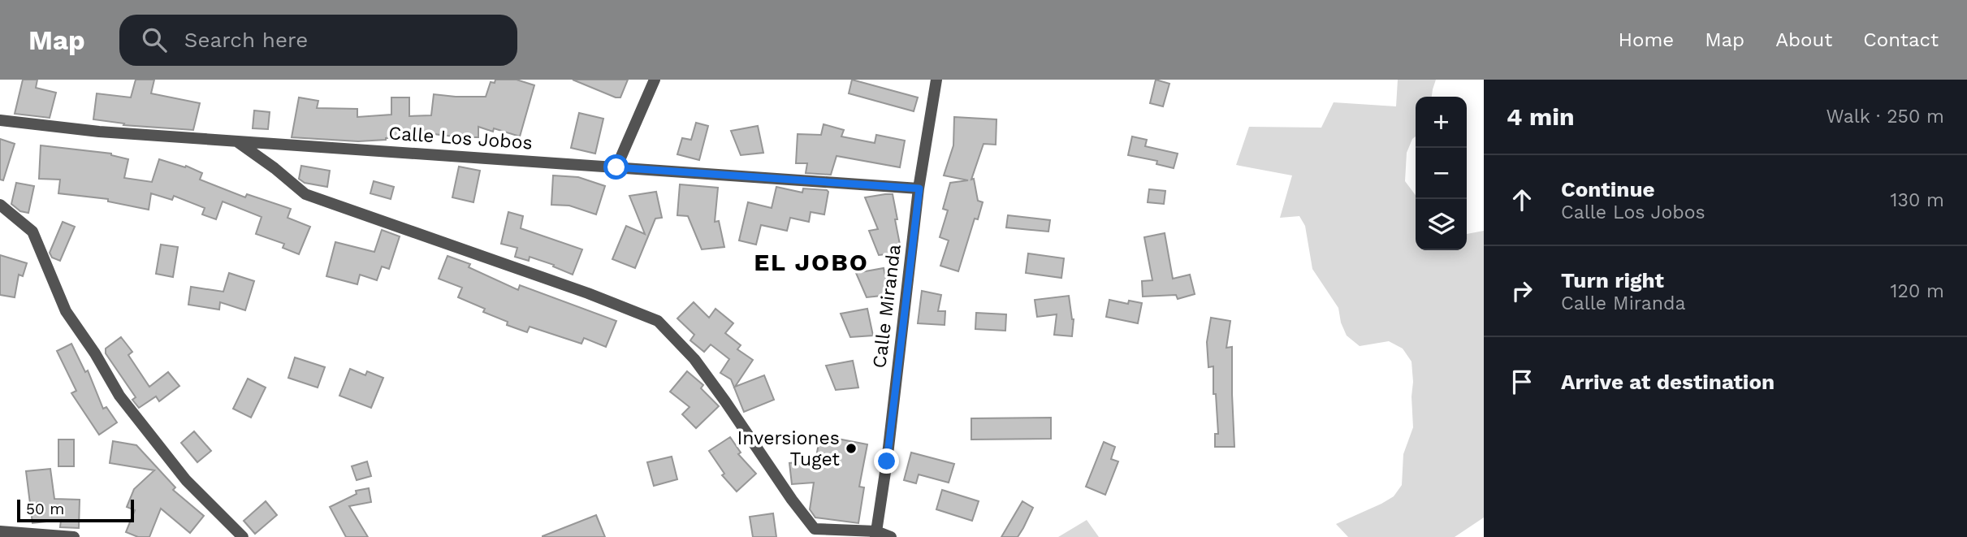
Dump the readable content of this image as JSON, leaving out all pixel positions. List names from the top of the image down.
{
  "streets": {
    "street": ["Calle Los Jobos", "Calle Miranda"]
  },
  "crossings": [
    ["Calle Los Jobos", "Calle Miranda"]
  ],
  "districts": ["EL JOBO"],
  "places": ["Inversiones Tuget"],
  "scale_bar": "50 m",
  "page": {
    "header": "Map",
    "search": "Search here",
    "nav": [
      "Home",
      "Map",
      "About",
      "Contact"
    ],
    "heading": ["4 min", "Walk · 250 m"],
    "map_buttons": ["+", "−"],
    "list": [
      ["Continue", "Calle Los Jobos", "130 m"],
      ["Turn right", "Calle Miranda", "120 m"],
      "Arrive at destination"
    ],
    "scale": "50 m"
  }
}
